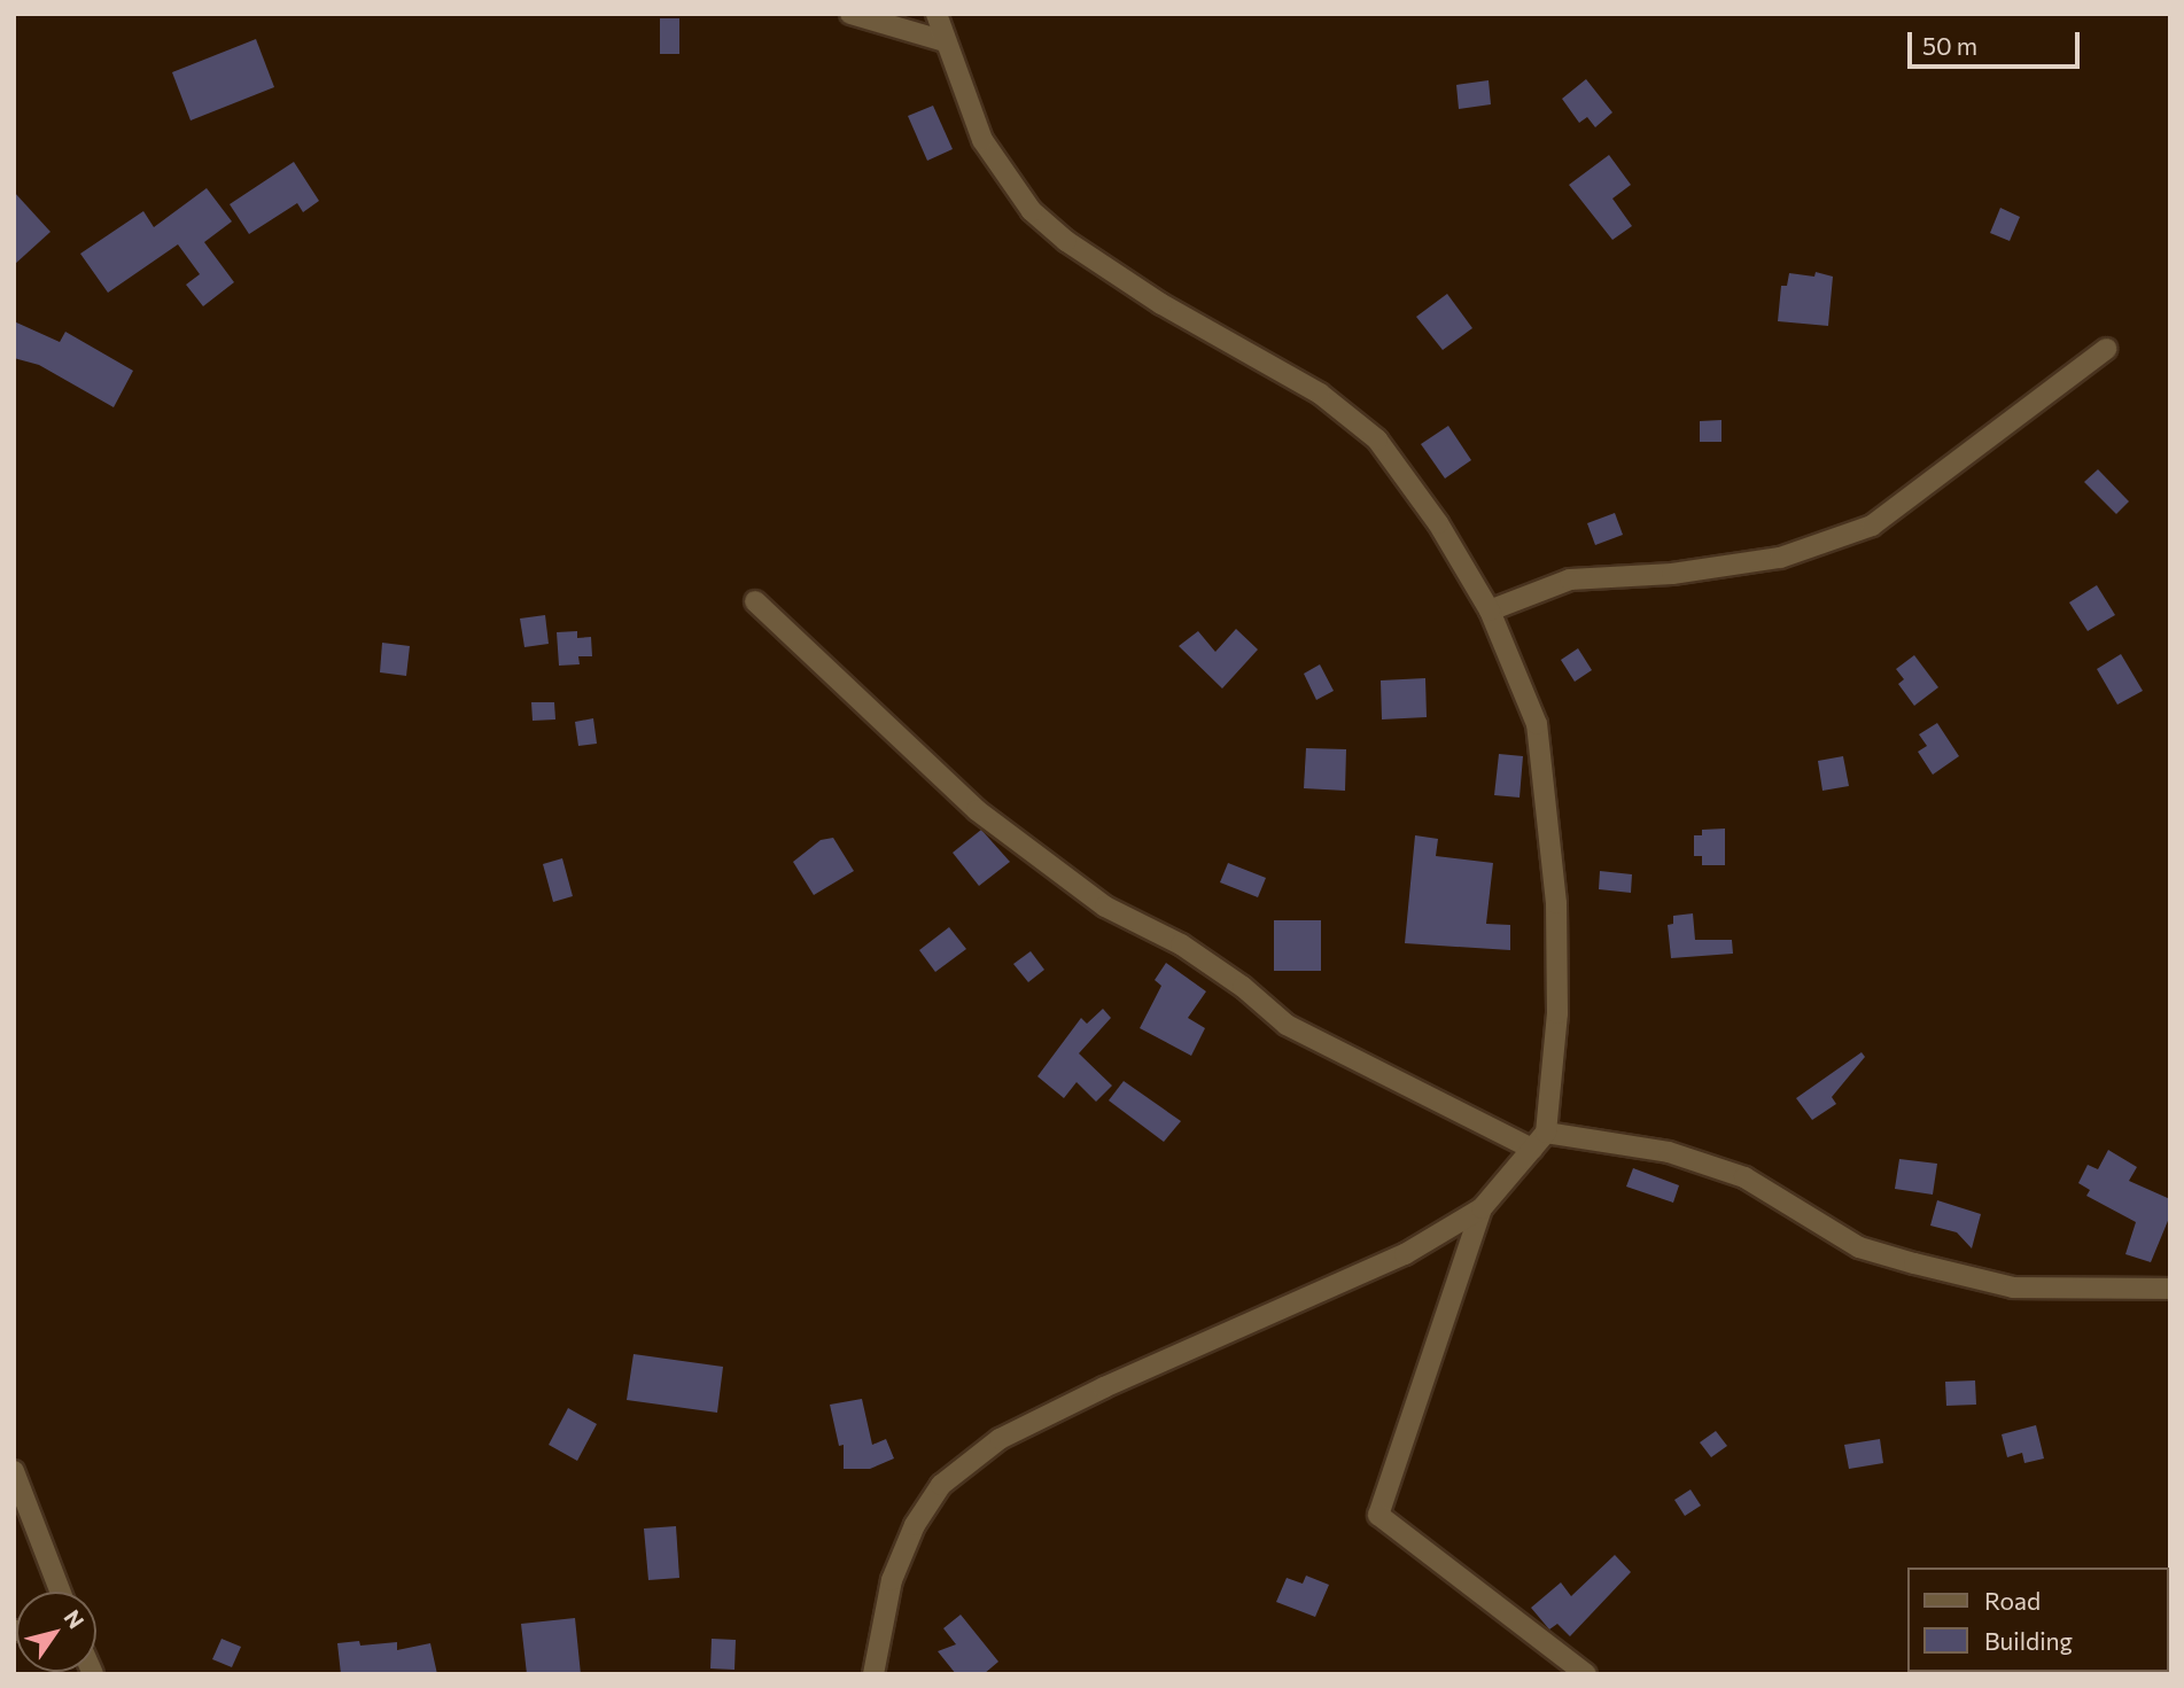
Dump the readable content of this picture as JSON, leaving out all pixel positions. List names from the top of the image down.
{
  "legend": ["Road", "Building"],
  "scale_bar": "50 m",
  "north": "top right"
}
